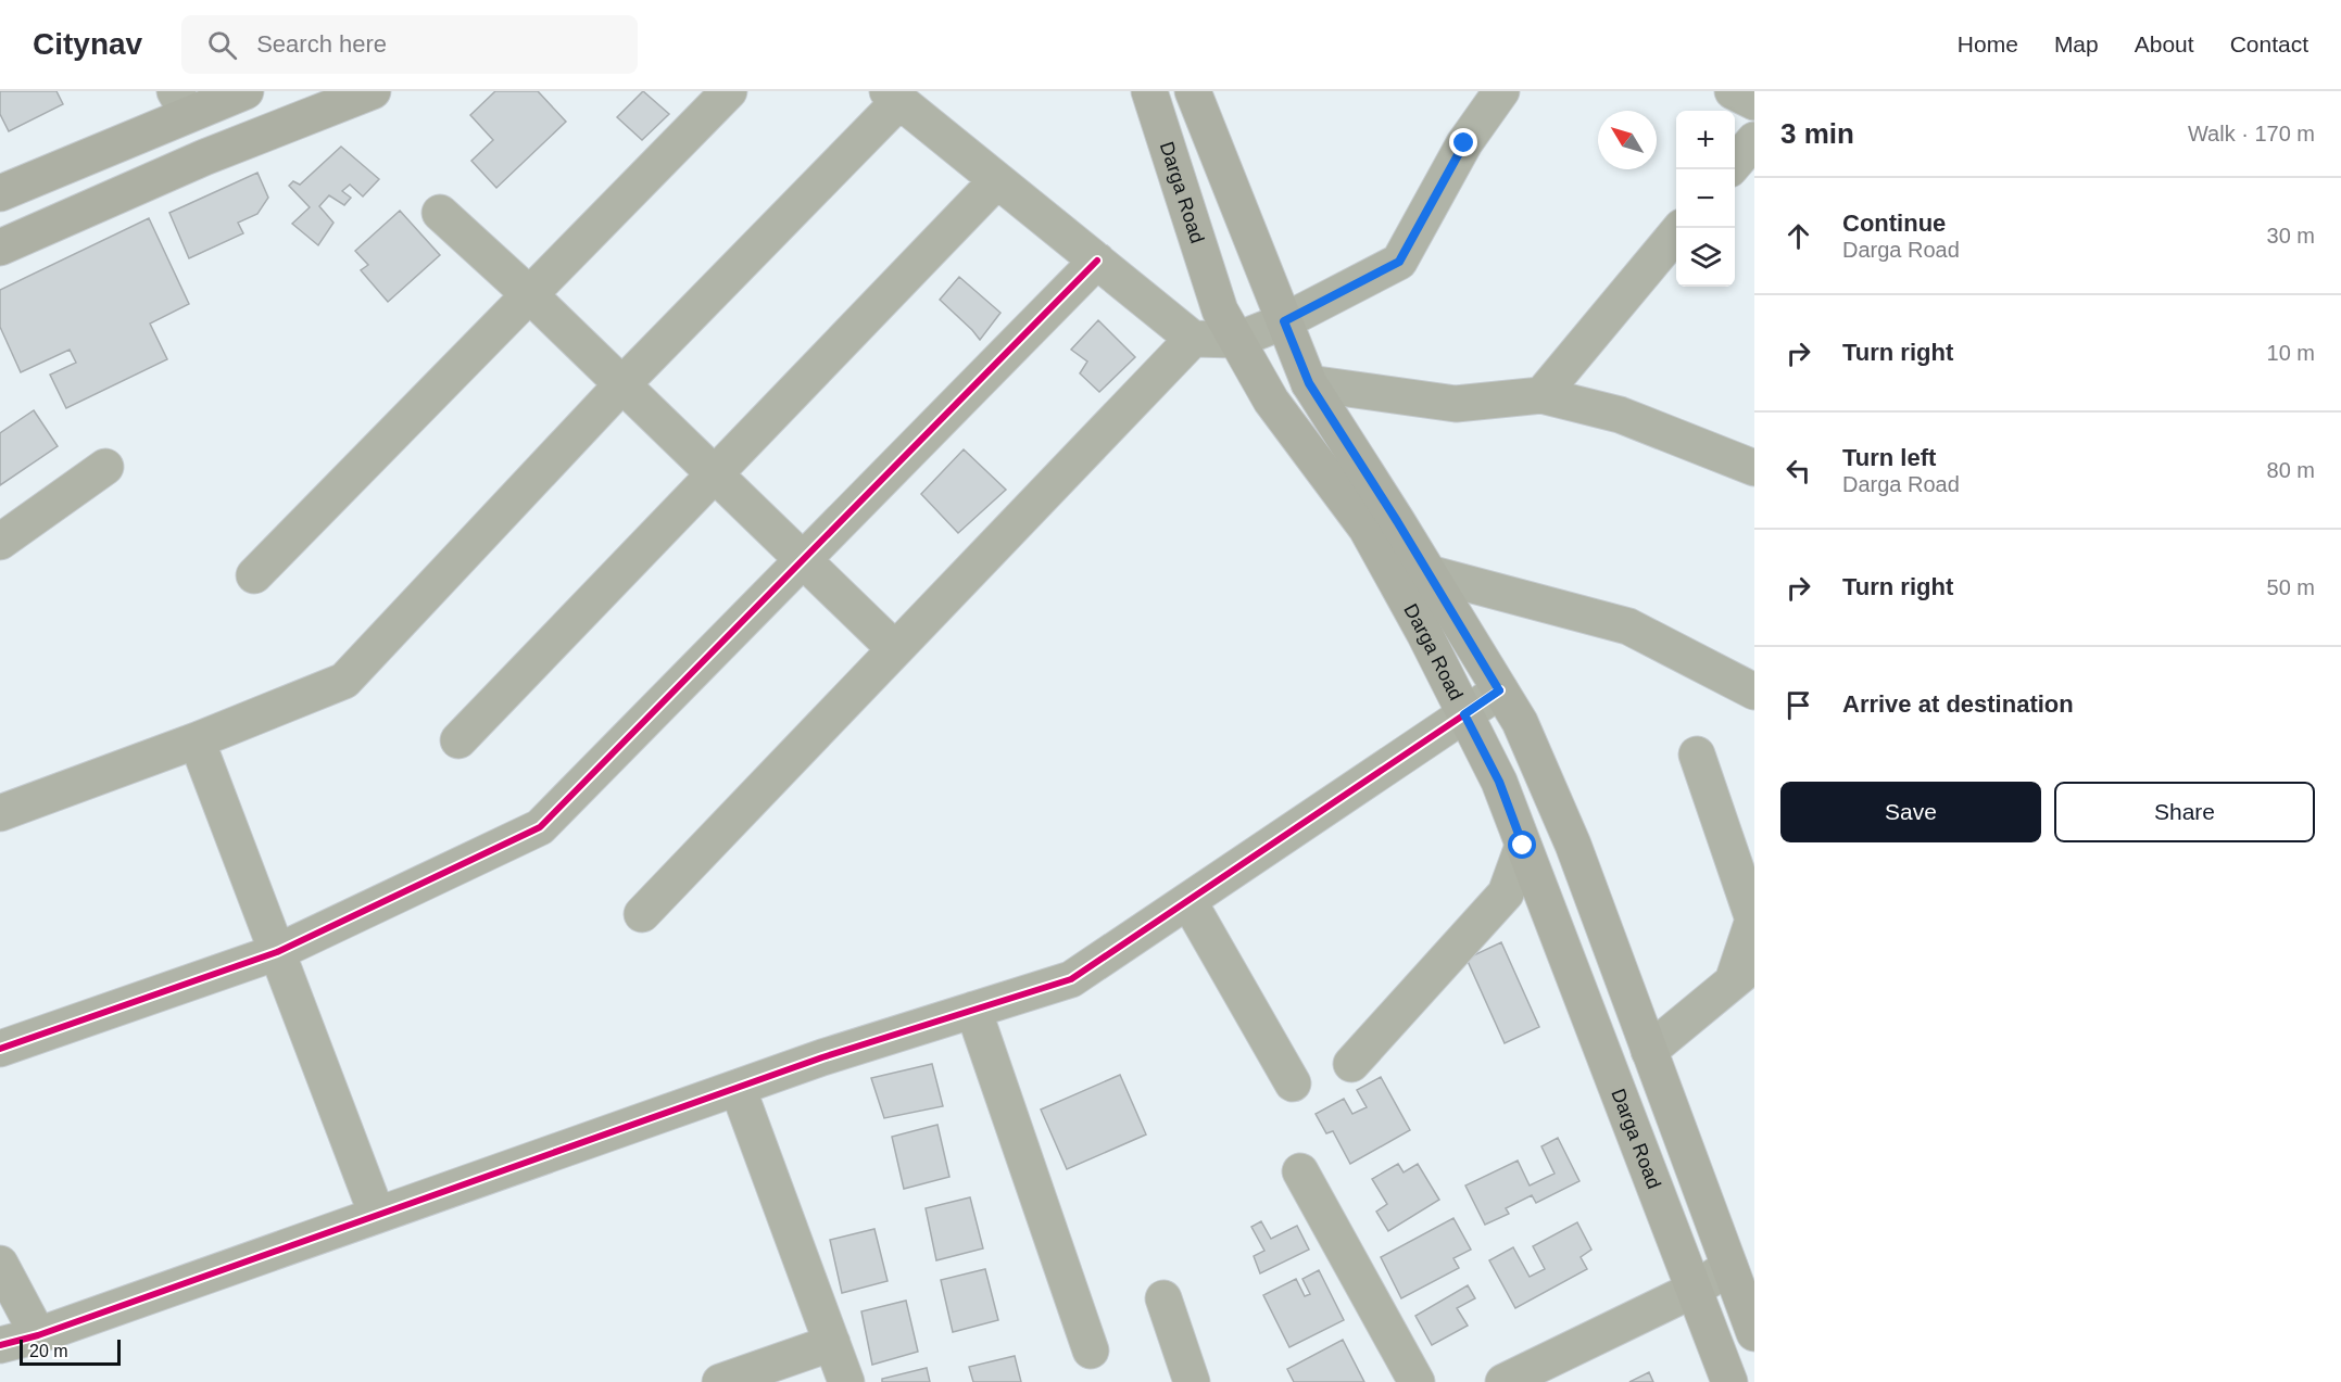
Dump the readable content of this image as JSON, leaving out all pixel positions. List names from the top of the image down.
{
  "streets": {
    "main road": ["Darga Road"]
  },
  "scale_bar": "20 m",
  "north": "top left",
  "page": {
    "header": "Citynav",
    "search": "Search here",
    "nav": [
      "Home",
      "Map",
      "About",
      "Contact"
    ],
    "heading": ["3 min", "Walk · 170 m"],
    "map_buttons": ["+", "−"],
    "list": [
      ["Continue", "Darga Road", "30 m"],
      ["Turn right", "10 m"],
      ["Turn left", "Darga Road", "80 m"],
      ["Turn right", "50 m"],
      "Arrive at destination"
    ],
    "buttons": ["Save", "Share"],
    "scale": "20 m"
  }
}
